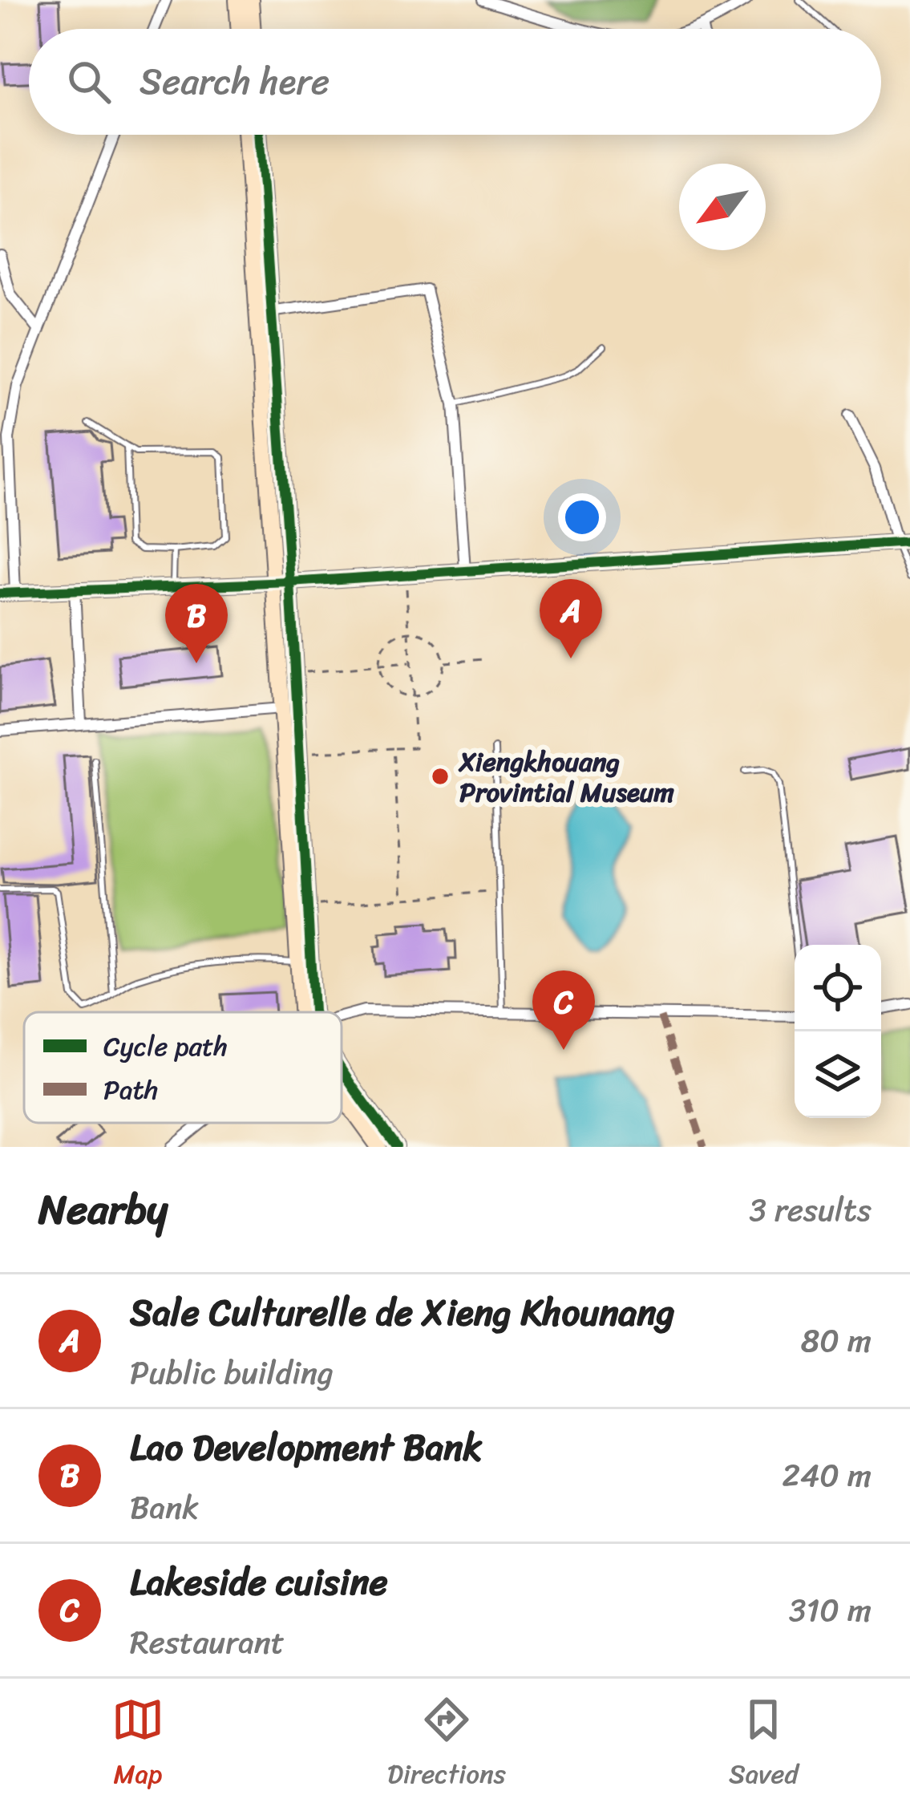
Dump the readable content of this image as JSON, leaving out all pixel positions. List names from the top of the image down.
{
  "places": ["Xiengkhouang Provintial Museum"],
  "legend": ["Cycle path", "Path"],
  "north": "bottom left",
  "page": {
    "search": "Search here",
    "pins": ["A", "B", "C"],
    "heading": ["Nearby", "3 results"],
    "list": [
      {
        "mark": "A",
        "name": "Sale Culturelle de Xieng Khounang",
        "note": "Public building",
        "value": "80 m"
      },
      {
        "mark": "B",
        "name": "Lao Development Bank",
        "note": "Bank",
        "value": "240 m"
      },
      {
        "mark": "C",
        "name": "Lakeside cuisine",
        "note": "Restaurant",
        "value": "310 m"
      }
    ],
    "nav": ["Map", "Directions", "Saved"]
  }
}
